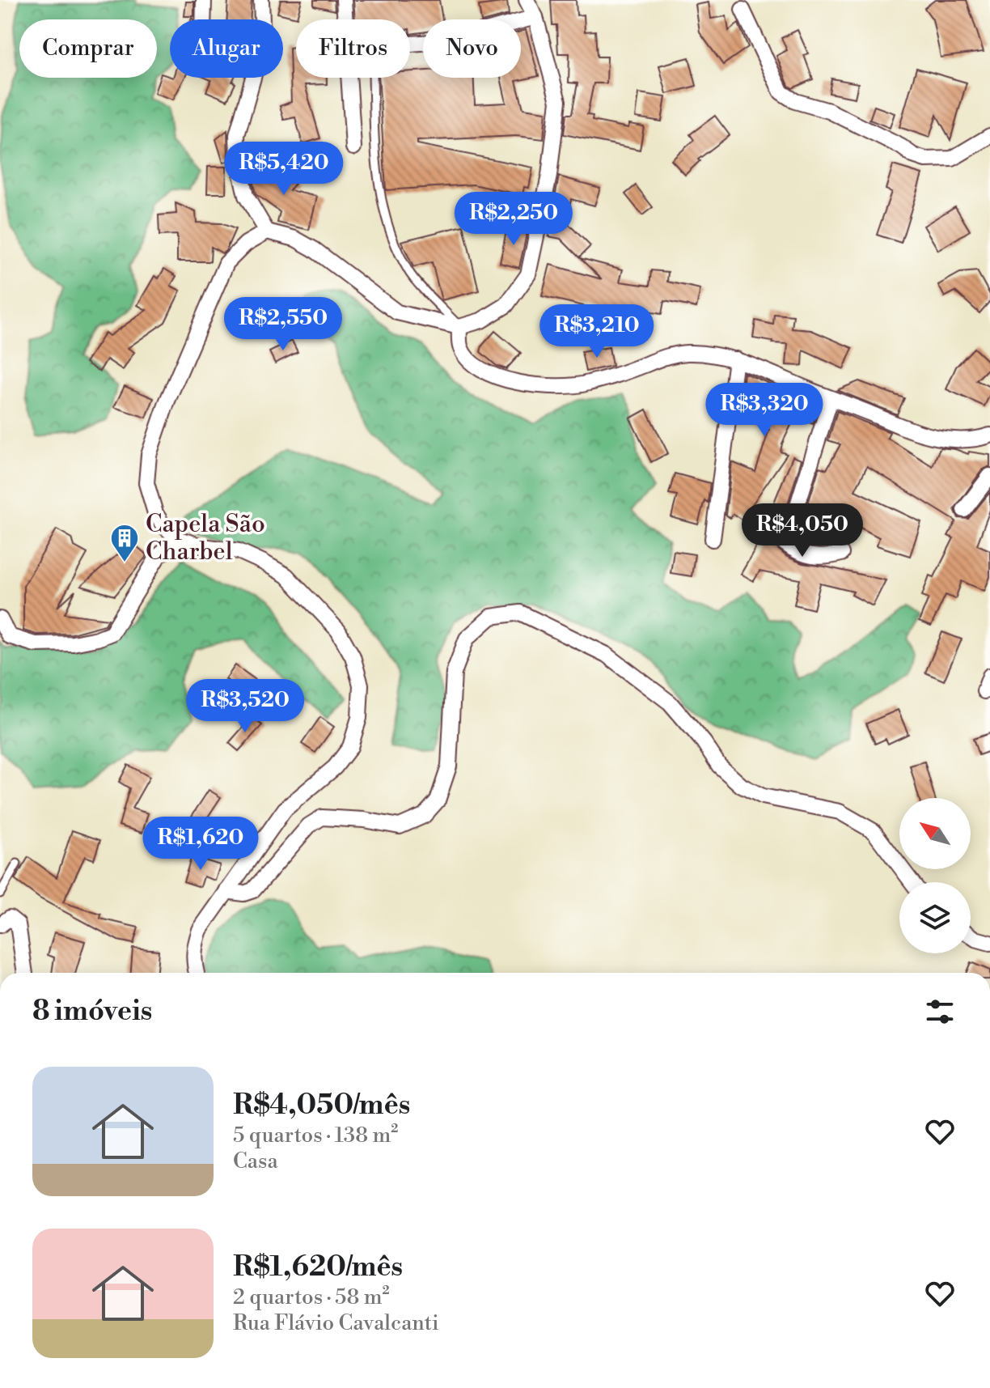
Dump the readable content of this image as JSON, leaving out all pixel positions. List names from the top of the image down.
{
  "places": {
    "building": ["Capela São Charbel"]
  },
  "north": "top left",
  "page": {
    "chip": [
      "Comprar",
      "Alugar",
      "Filtros",
      "Novo"
    ],
    "price": [
      "R$5,420",
      "R$2,250",
      "R$2,550",
      "R$3,210",
      "R$3,320",
      "R$4,050",
      "R$3,520",
      "R$1,620"
    ],
    "heading": "8 imóveis",
    "list": [
      {
        "name": "R$4,050/mês",
        "note": "5 quartos · 138 m² · Casa"
      },
      {
        "name": "R$1,620/mês",
        "note": "2 quartos · 58 m² · Rua Flávio Cavalcanti"
      }
    ]
  }
}
